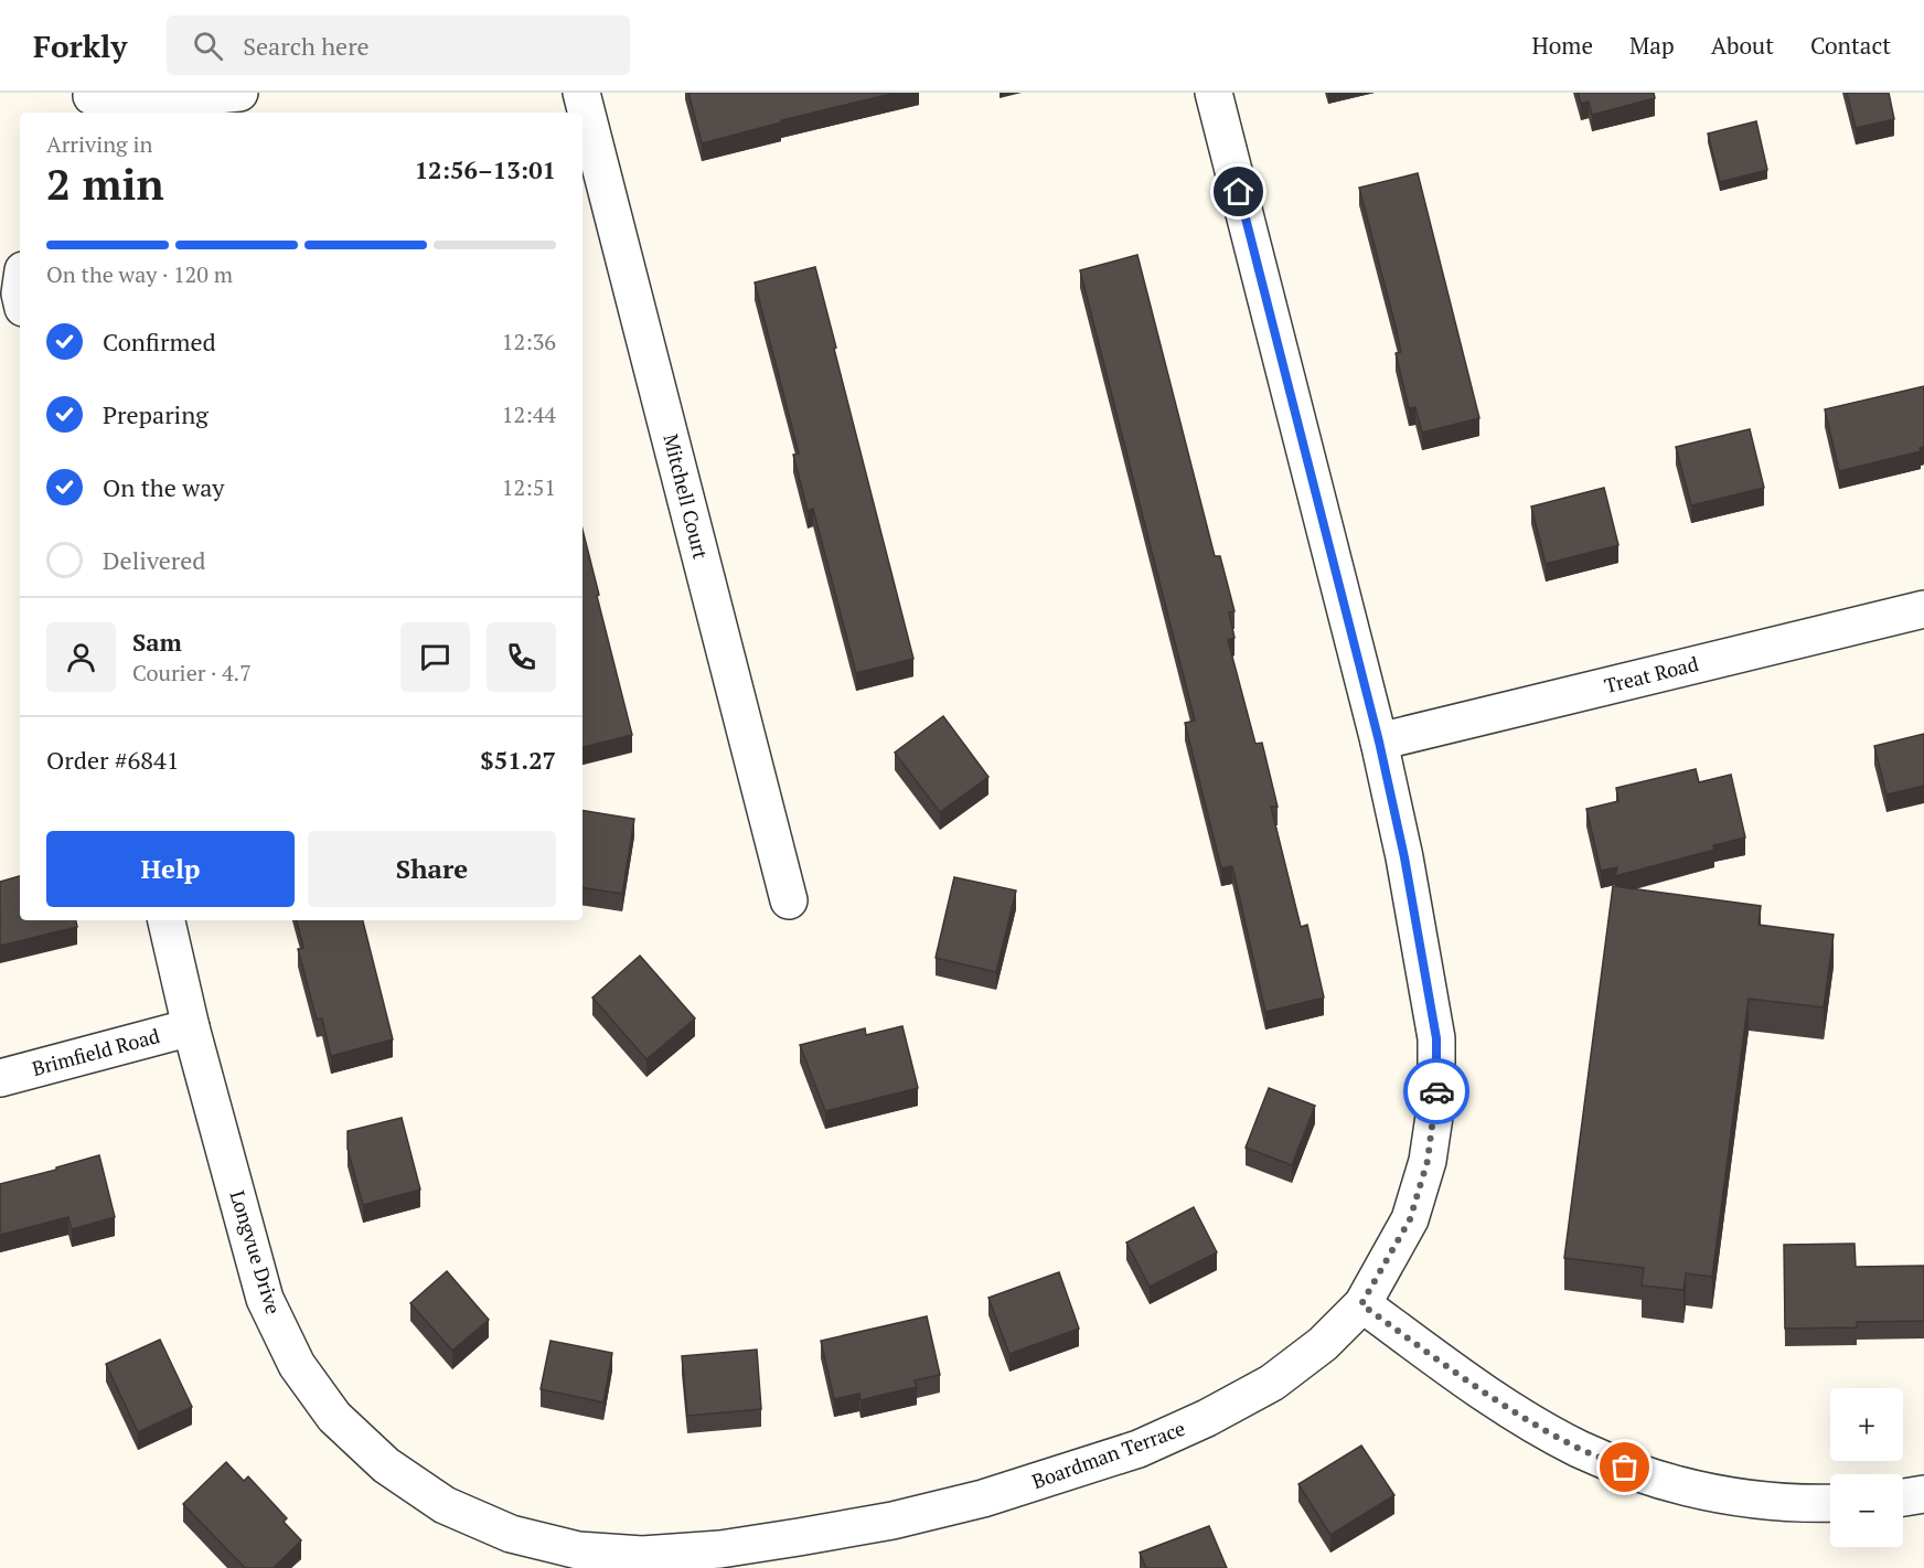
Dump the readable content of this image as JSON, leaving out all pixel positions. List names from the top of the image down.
{
  "streets": {
    "street": [
      "Mitchell Court",
      "Treat Road",
      "Brimfield Road",
      "Longvue Drive",
      "Boardman Terrace"
    ]
  },
  "crossings": [
    ["Treat Road", "Boardman Terrace"],
    ["Brimfield Road", "Longvue Drive"],
    ["Longvue Drive", "Boardman Terrace"]
  ],
  "page": {
    "header": "Forkly",
    "search": "Search here",
    "nav": [
      "Home",
      "Map",
      "About",
      "Contact"
    ],
    "heading": ["2 min", "Arriving in", "12:56–13:01"],
    "panel": [
      "Sam",
      "Courier · 4.7",
      "Order #6841",
      "$51.27"
    ],
    "bar": "On the way · 120 m",
    "list": [
      ["Confirmed", "12:36"],
      ["Preparing", "12:44"],
      ["On the way", "12:51"],
      "Delivered"
    ],
    "buttons": ["Help", "Share"],
    "map_buttons": ["+", "−"]
  }
}
